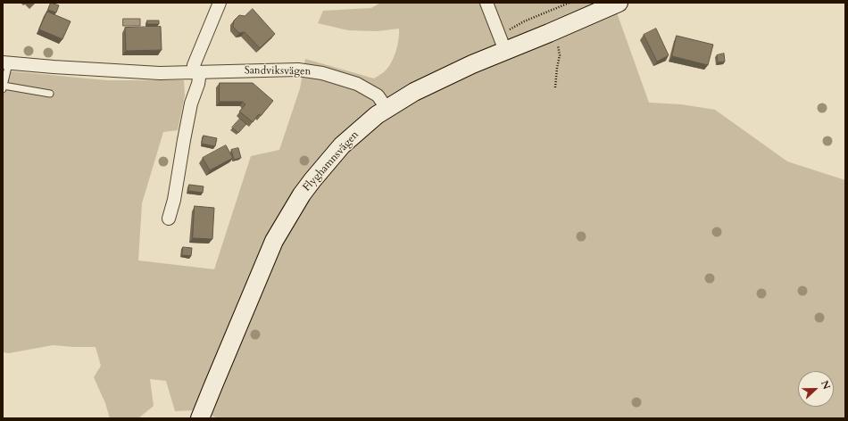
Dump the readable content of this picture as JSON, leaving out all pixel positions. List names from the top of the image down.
{
  "streets": {
    "street": ["Sandviksvägen", "Flyghamnsvägen"]
  },
  "crossings": [
    ["Sandviksvägen", "Flyghamnsvägen"]
  ],
  "north": "right"
}
